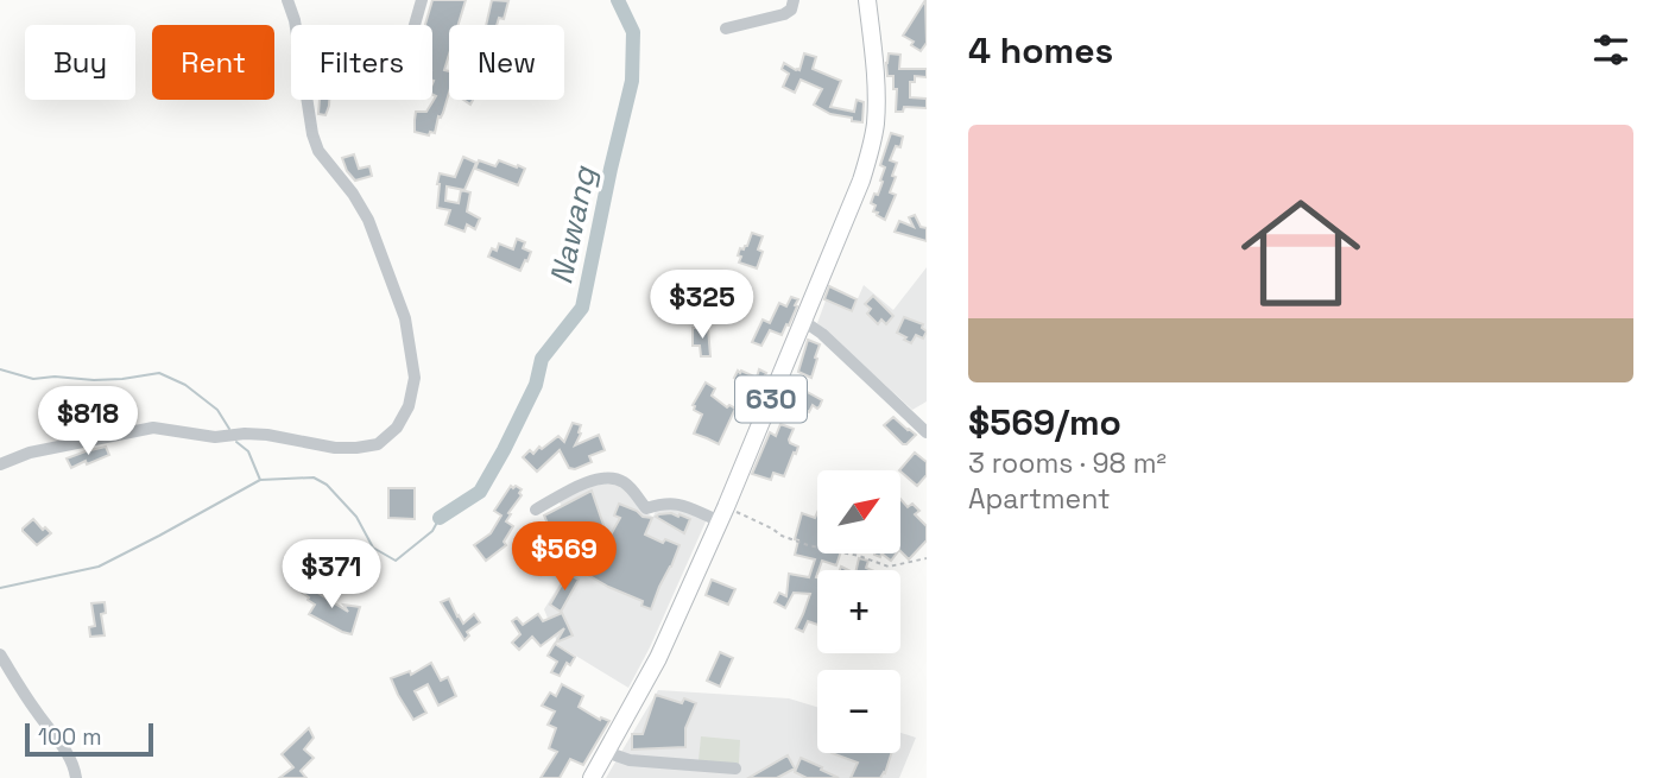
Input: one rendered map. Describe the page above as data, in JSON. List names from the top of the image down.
{
  "streets": {
    "main road": ["630"]
  },
  "water": ["Nawang"],
  "scale_bar": "100 m",
  "north": "top right",
  "page": {
    "heading": "4 homes",
    "chip": [
      "Buy",
      "Rent",
      "Filters",
      "New"
    ],
    "list": [
      {
        "name": "$569/mo",
        "note": "3 rooms · 98 m² · Apartment"
      }
    ],
    "price": [
      "$325",
      "$818",
      "$569",
      "$371"
    ],
    "map_buttons": ["+", "−"],
    "scale": "100 m"
  }
}
